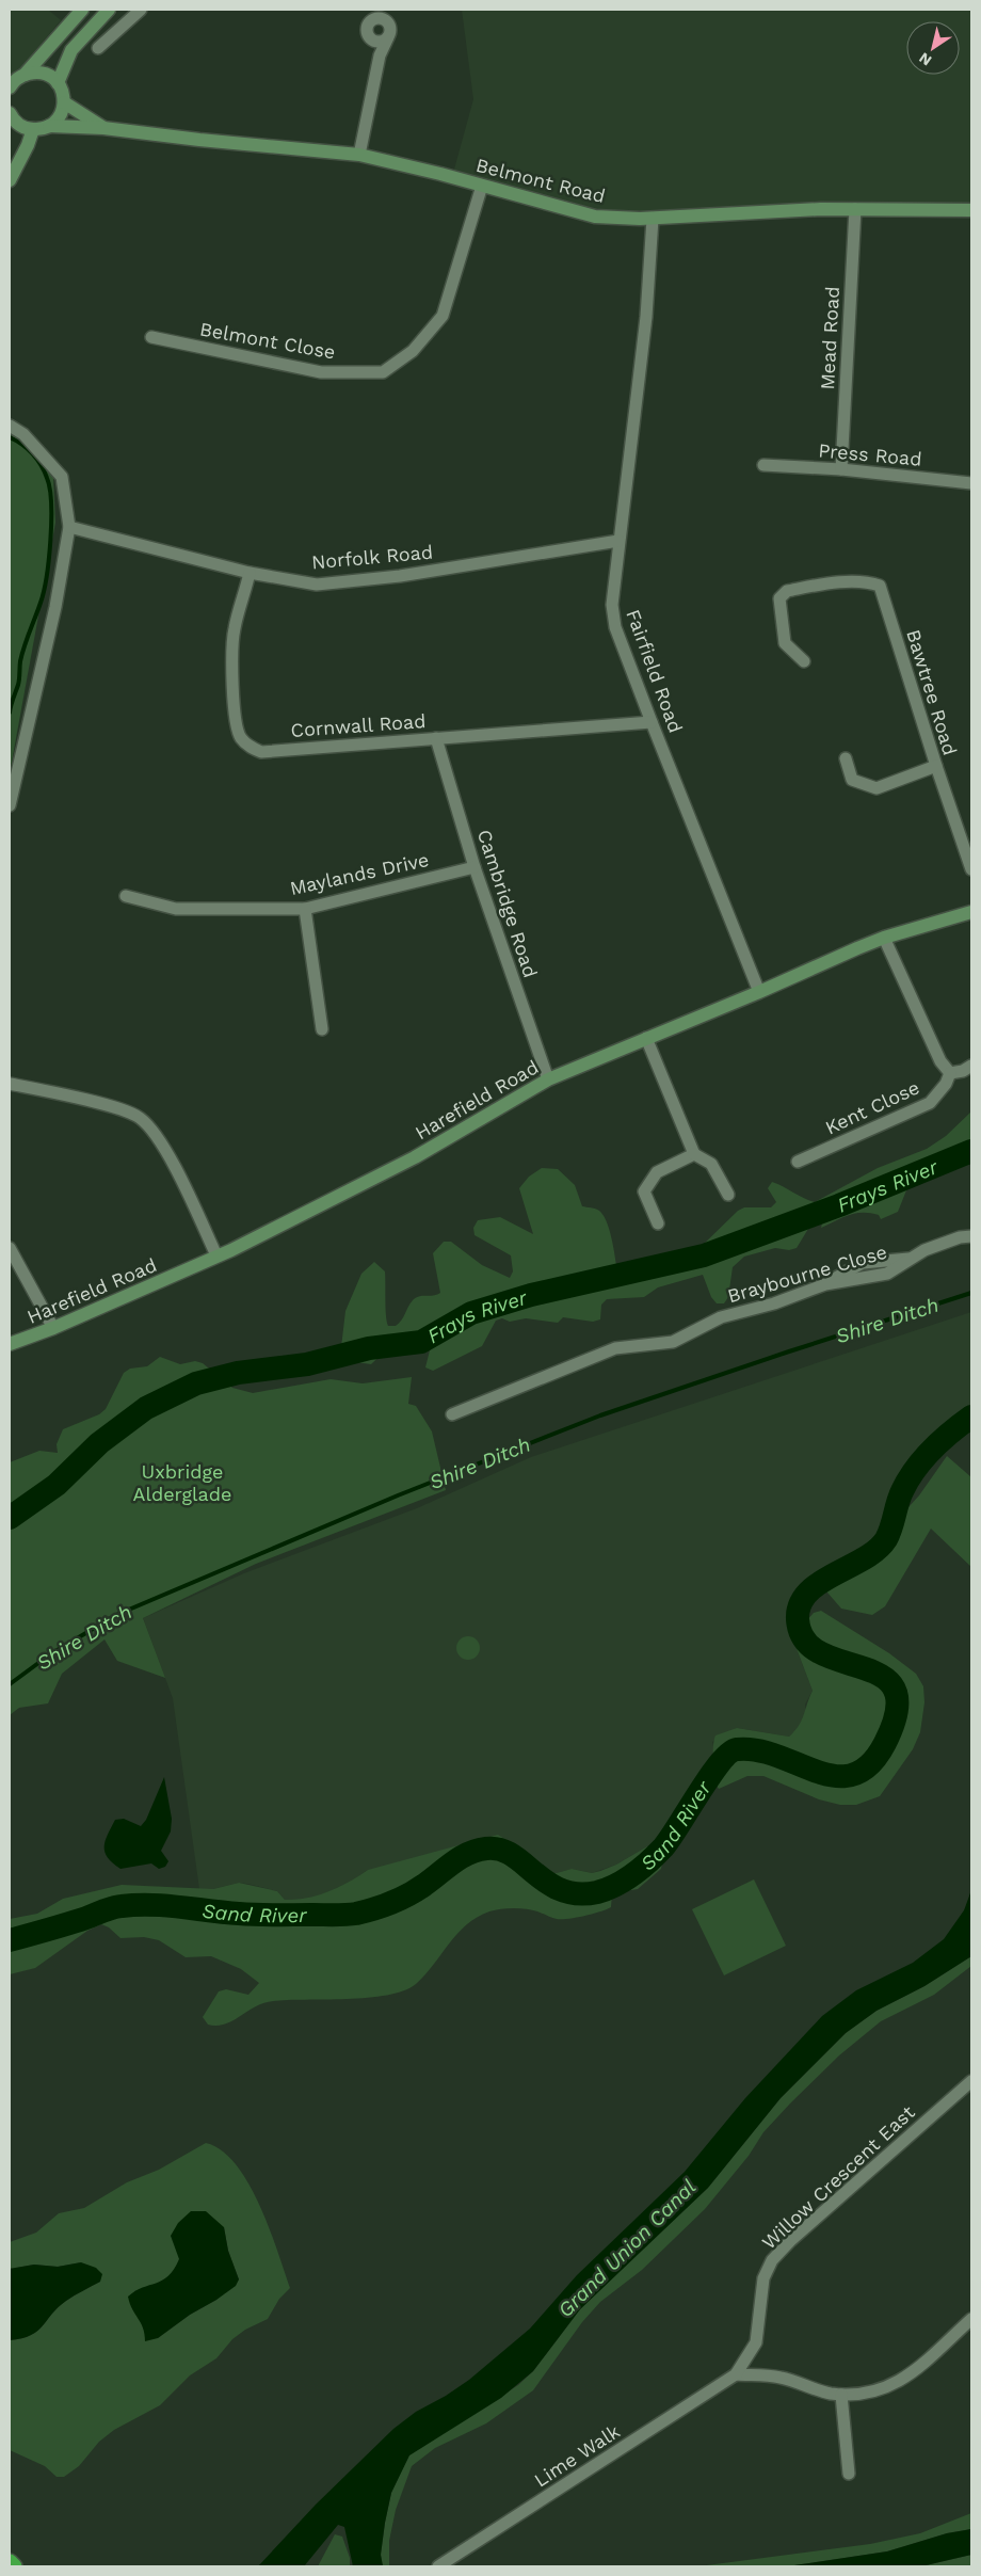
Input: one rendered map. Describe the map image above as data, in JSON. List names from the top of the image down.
{
  "streets": {
    "main road": ["Belmont Road", "Harefield Road"],
    "street": [
      "Mead Road",
      "Belmont Close",
      "Press Road",
      "Norfolk Road",
      "Fairfield Road",
      "Bawtree Road",
      "Cornwall Road",
      "Maylands Drive",
      "Cambridge Road",
      "Kent Close",
      "Braybourne Close",
      "Willow Crescent East",
      "Lime Walk"
    ]
  },
  "crossings": [
    ["Belmont Road", "Mead Road"],
    ["Belmont Road", "Belmont Close"],
    ["Belmont Road", "Fairfield Road"],
    ["Mead Road", "Press Road"],
    ["Norfolk Road", "Fairfield Road"],
    ["Norfolk Road", "Cornwall Road"],
    ["Fairfield Road", "Cornwall Road"],
    ["Fairfield Road", "Harefield Road"],
    ["Cornwall Road", "Cambridge Road"],
    ["Maylands Drive", "Cambridge Road"],
    ["Cambridge Road", "Harefield Road"],
    ["Willow Crescent East", "Lime Walk"]
  ],
  "water": [
    "Frays River",
    "Shire Ditch",
    "Sand River",
    "Grand Union Canal"
  ],
  "parks": ["Uxbridge Alderglade"],
  "north": "bottom left"
}
